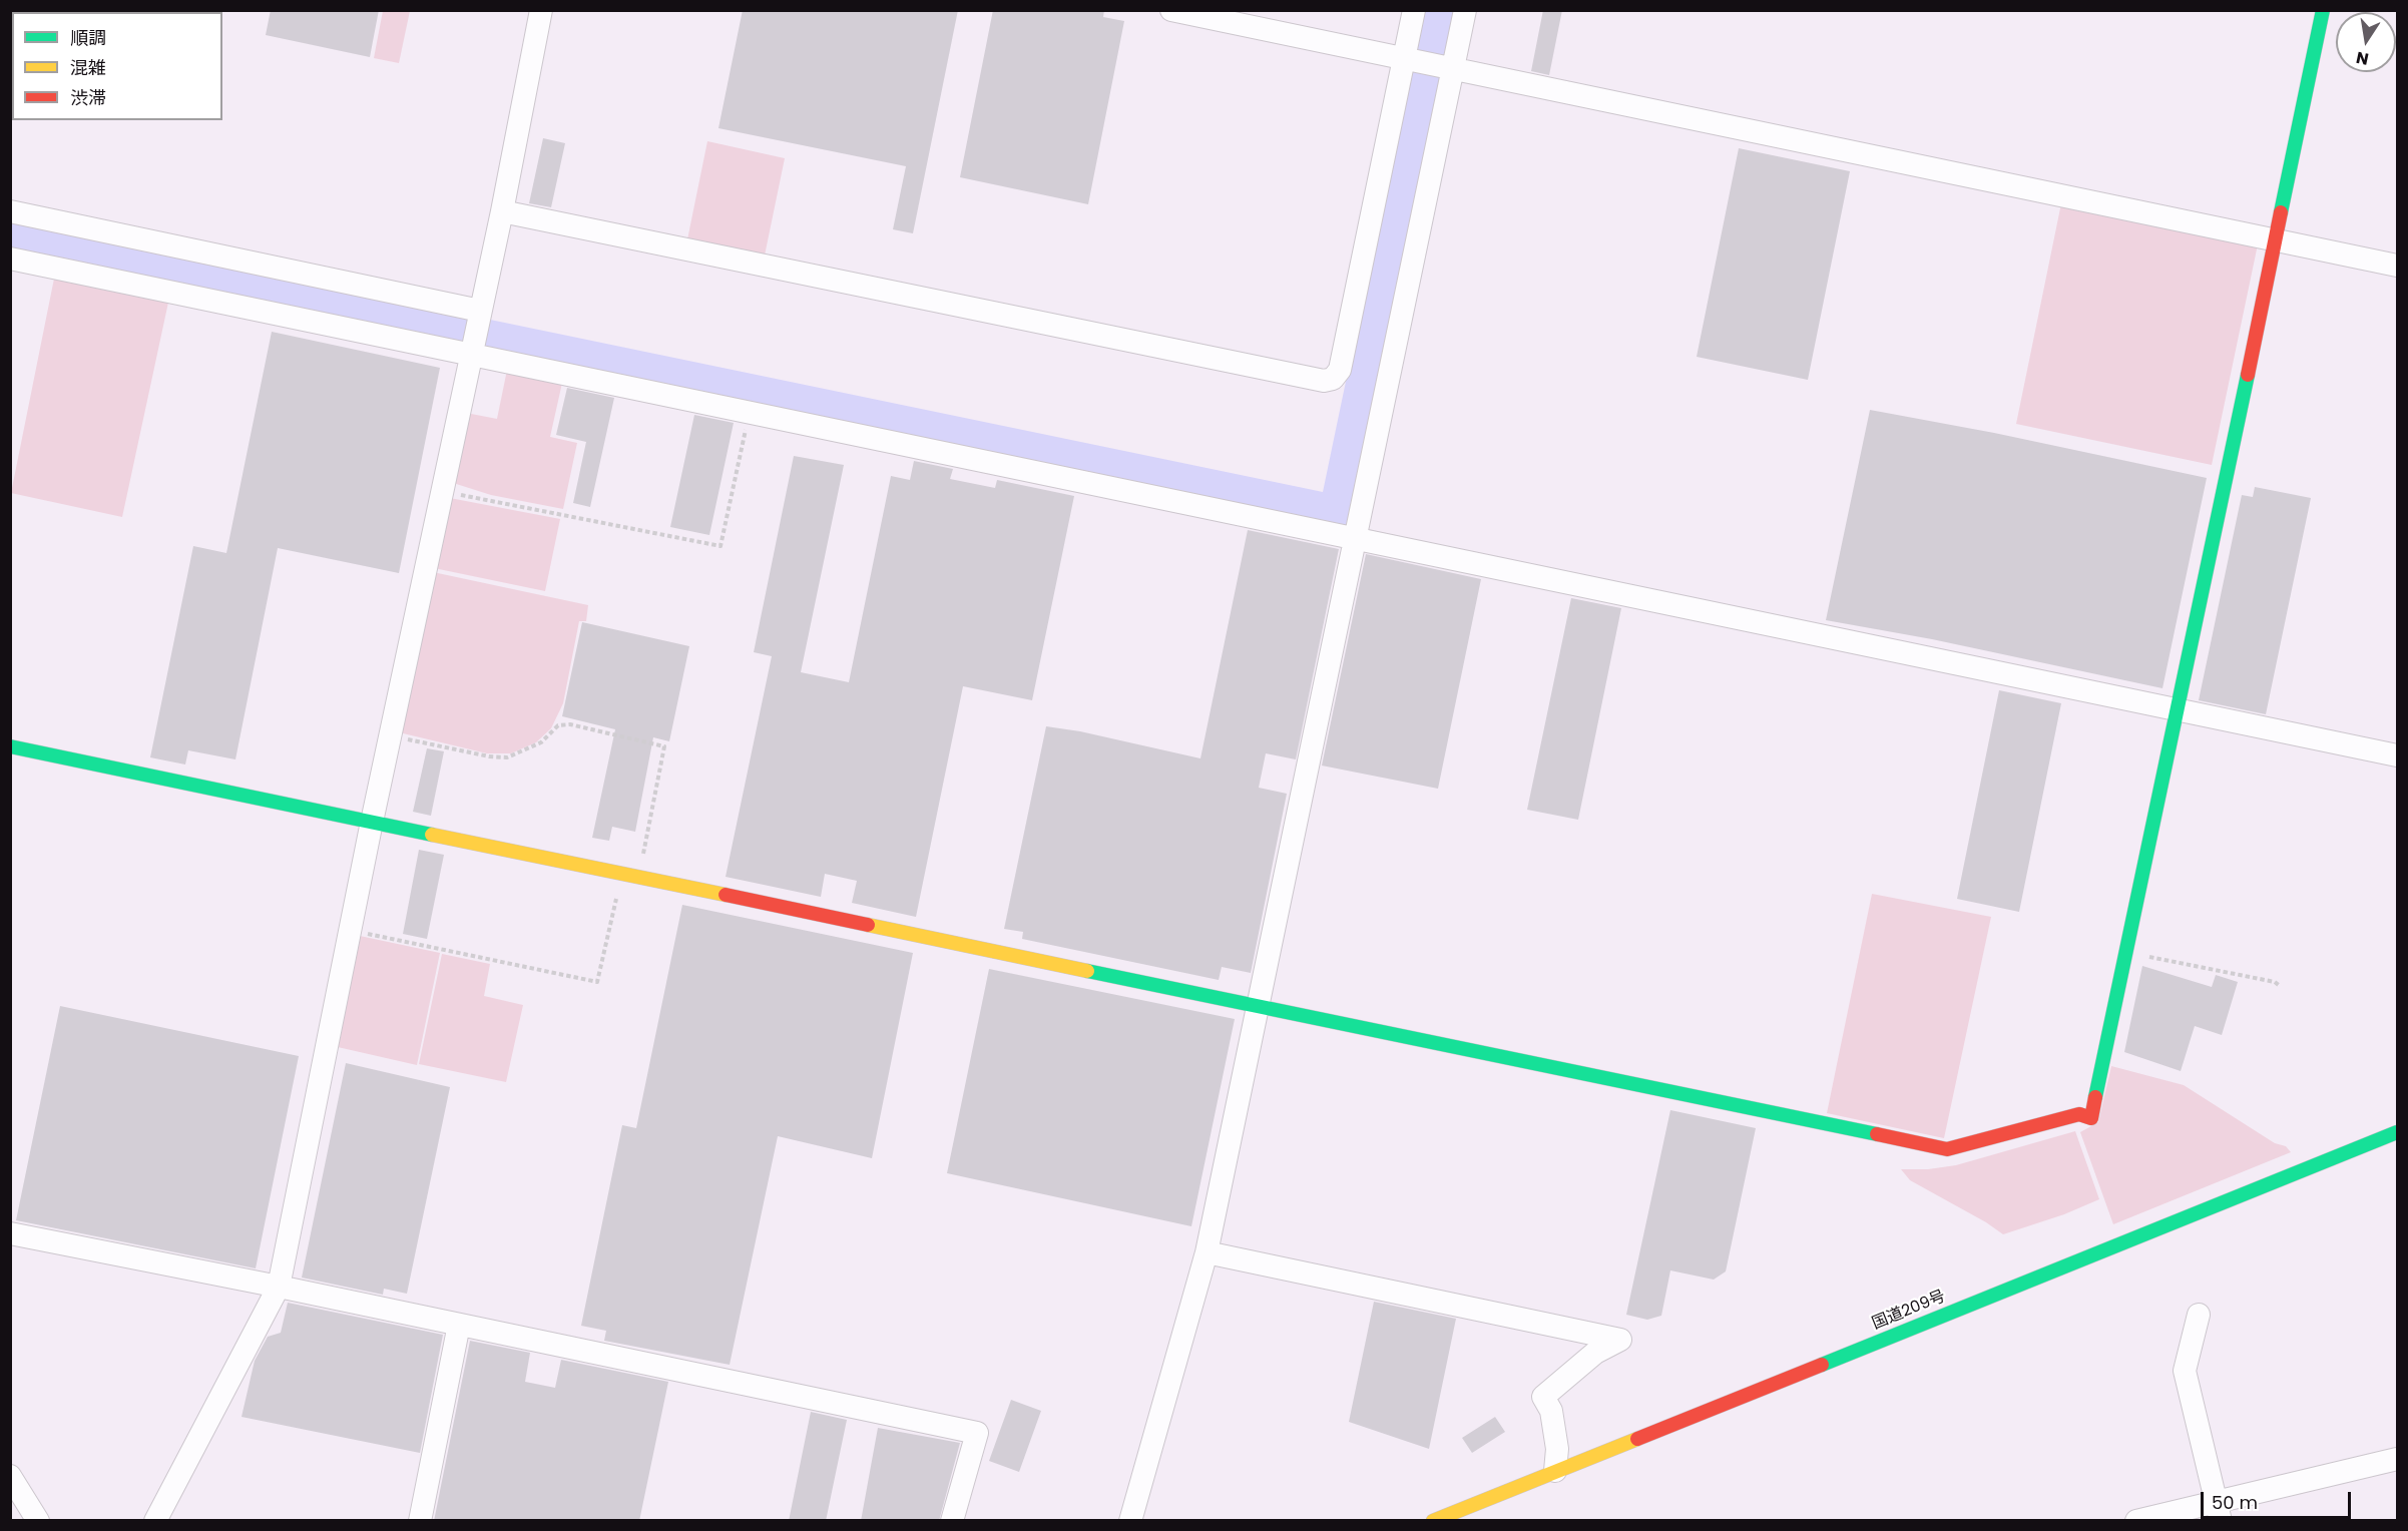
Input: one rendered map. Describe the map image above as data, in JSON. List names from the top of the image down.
{
  "streets": {
    "main road": ["国道209号"]
  },
  "legend": ["順調", "混雑", "渋滞"],
  "scale_bar": "50 m",
  "north": "bottom"
}
